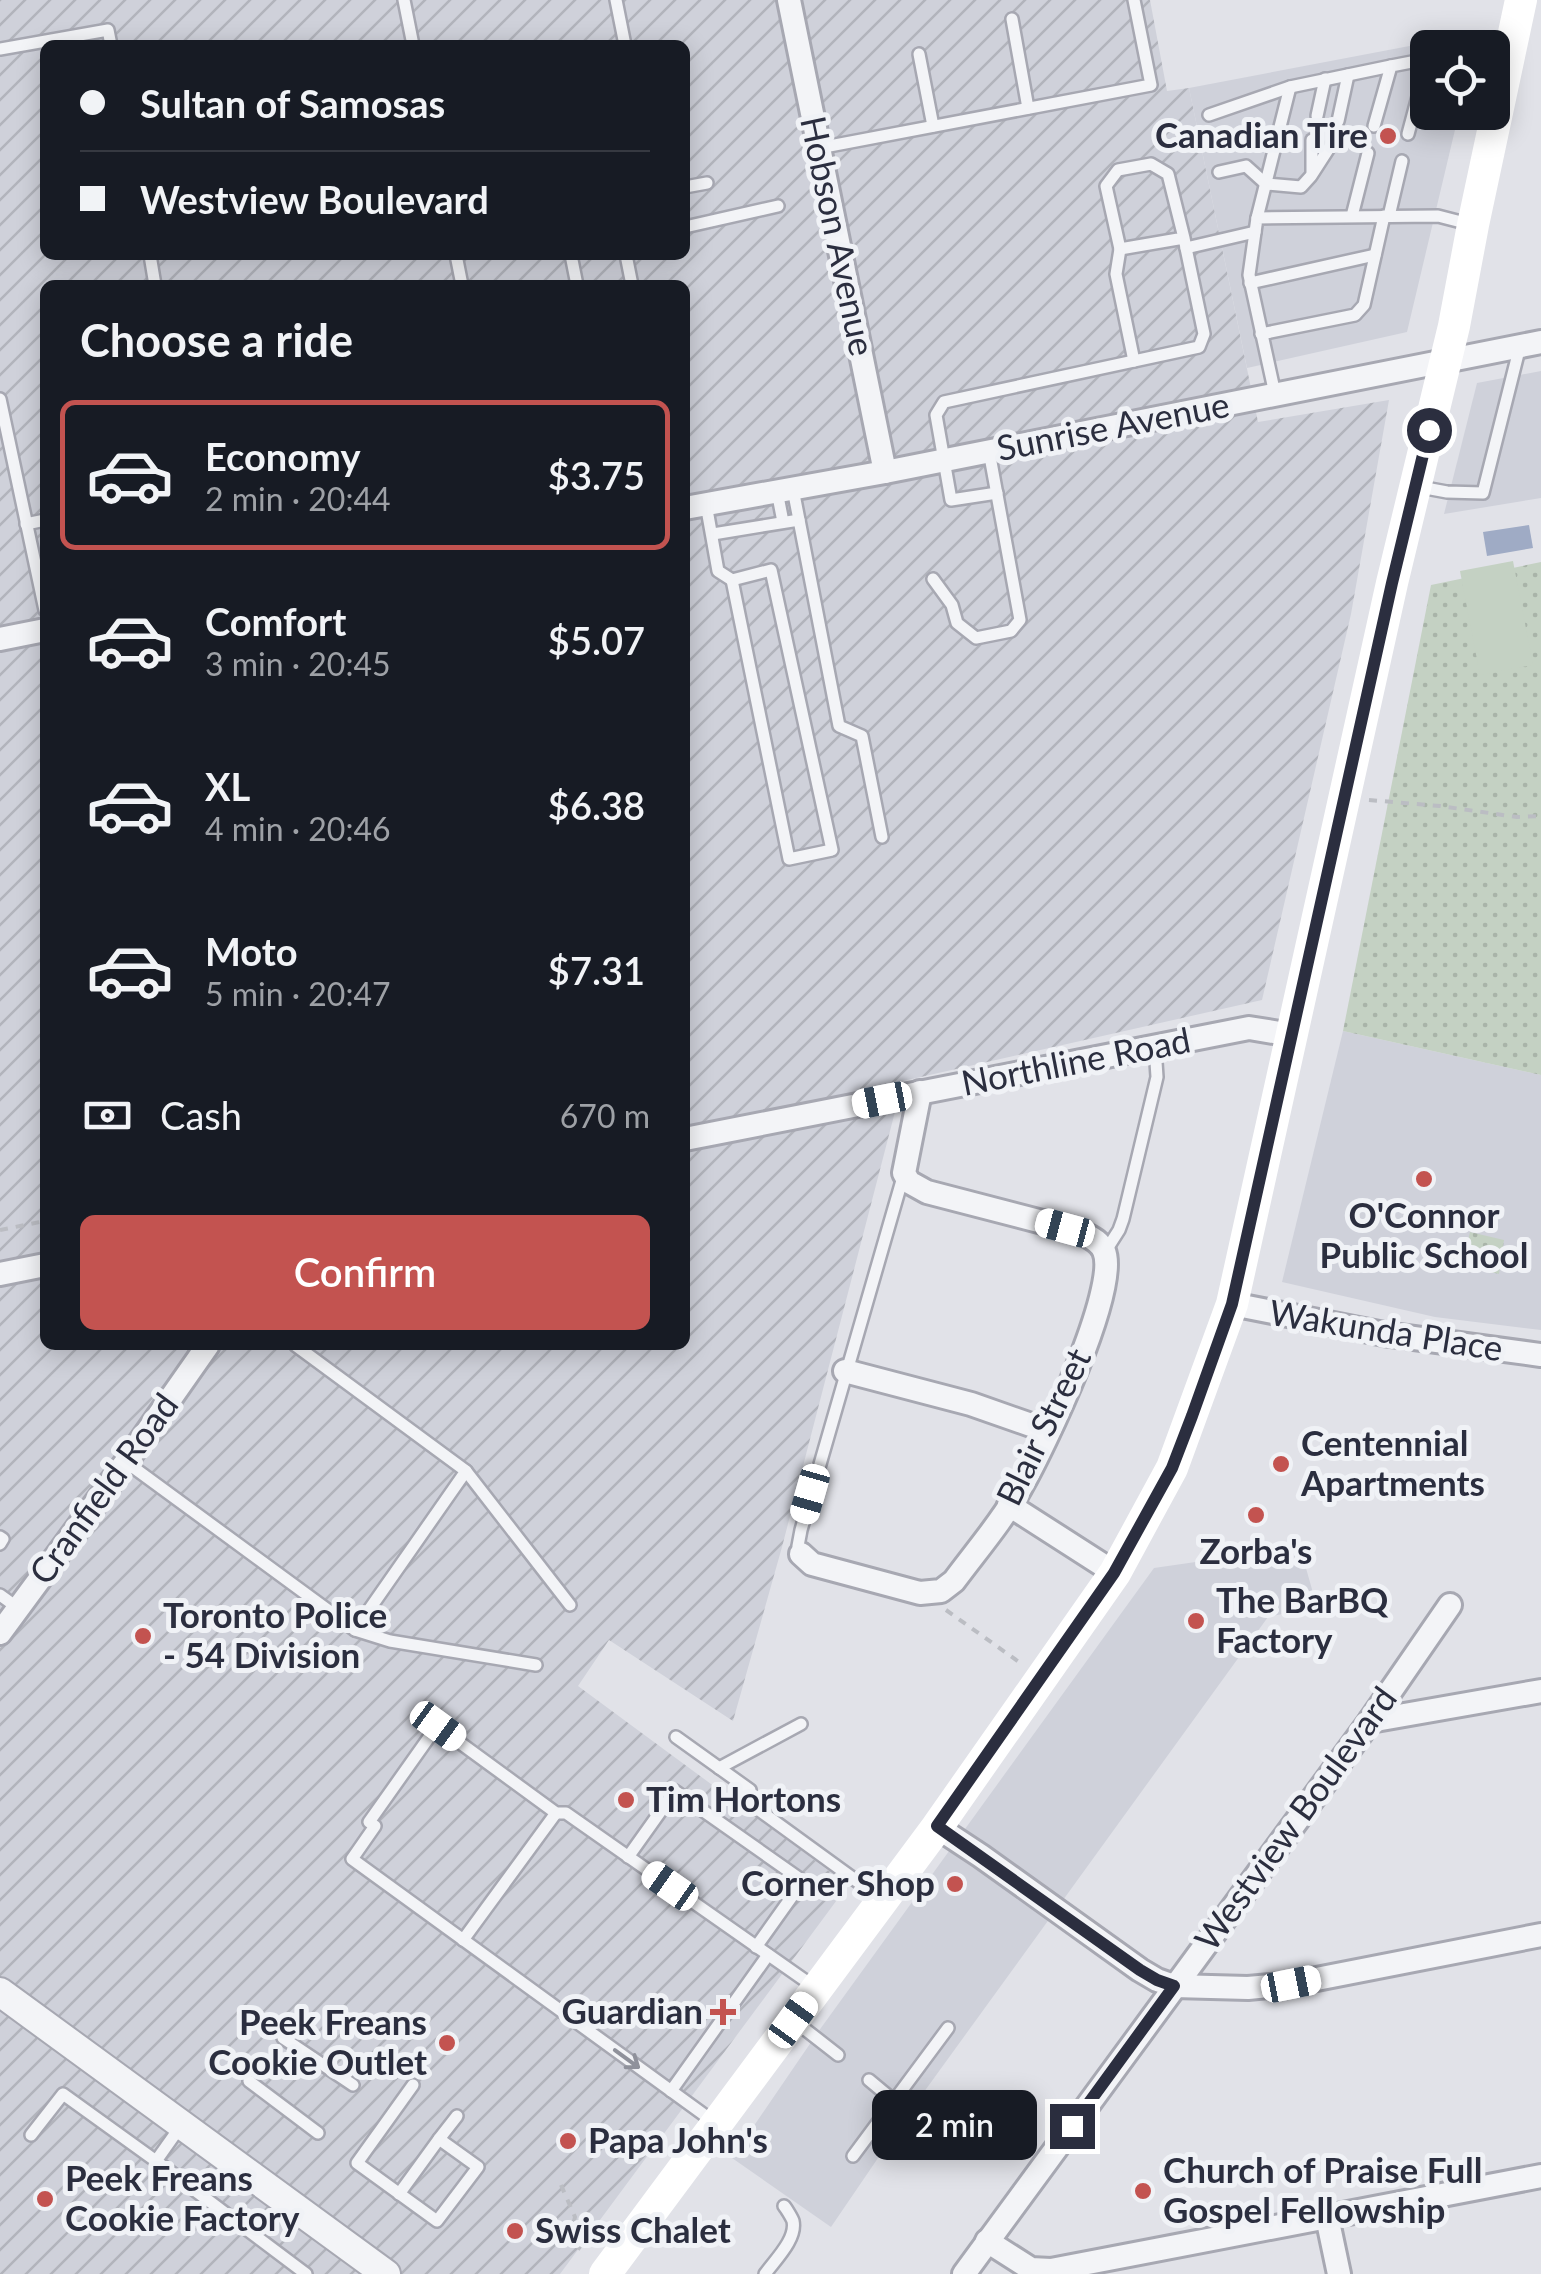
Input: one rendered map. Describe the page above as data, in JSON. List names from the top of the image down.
{
  "streets": {
    "street": [
      "Hobson Avenue",
      "Sunrise Avenue",
      "Northline Road",
      "Wakunda Place",
      "Blair Street",
      "Cranfield Road",
      "Westview Boulevard"
    ]
  },
  "crossings": [
    ["Hobson Avenue", "Sunrise Avenue"],
    ["Northline Road", "Blair Street"]
  ],
  "places": {
    "other": [
      "Canadian Tire",
      "O'Connor Public School",
      "Centennial Apartments",
      "Zorba's",
      "The BarBQ Factory",
      "Toronto Police - 54 Division",
      "Tim Hortons",
      "Corner Shop",
      "Peek Freans Cookie Outlet",
      "Papa John's",
      "Church of Praise Full Gospel Fellowship",
      "Peek Freans Cookie Factory",
      "Swiss Chalet"
    ],
    "health": ["Guardian"]
  },
  "page": {
    "banner": ["Sultan of Samosas", "Westview Boulevard"],
    "heading": "Choose a ride",
    "list": [
      {
        "name": "Economy",
        "note": "2 min · 20:44",
        "value": "$3.75"
      },
      {
        "name": "Comfort",
        "note": "3 min · 20:45",
        "value": "$5.07"
      },
      {
        "name": "XL",
        "note": "4 min · 20:46",
        "value": "$6.38"
      },
      {
        "name": "Moto",
        "note": "5 min · 20:47",
        "value": "$7.31"
      }
    ],
    "pay": ["Cash", "670 m"],
    "buttons": "Confirm",
    "bubble": "2 min"
  }
}
